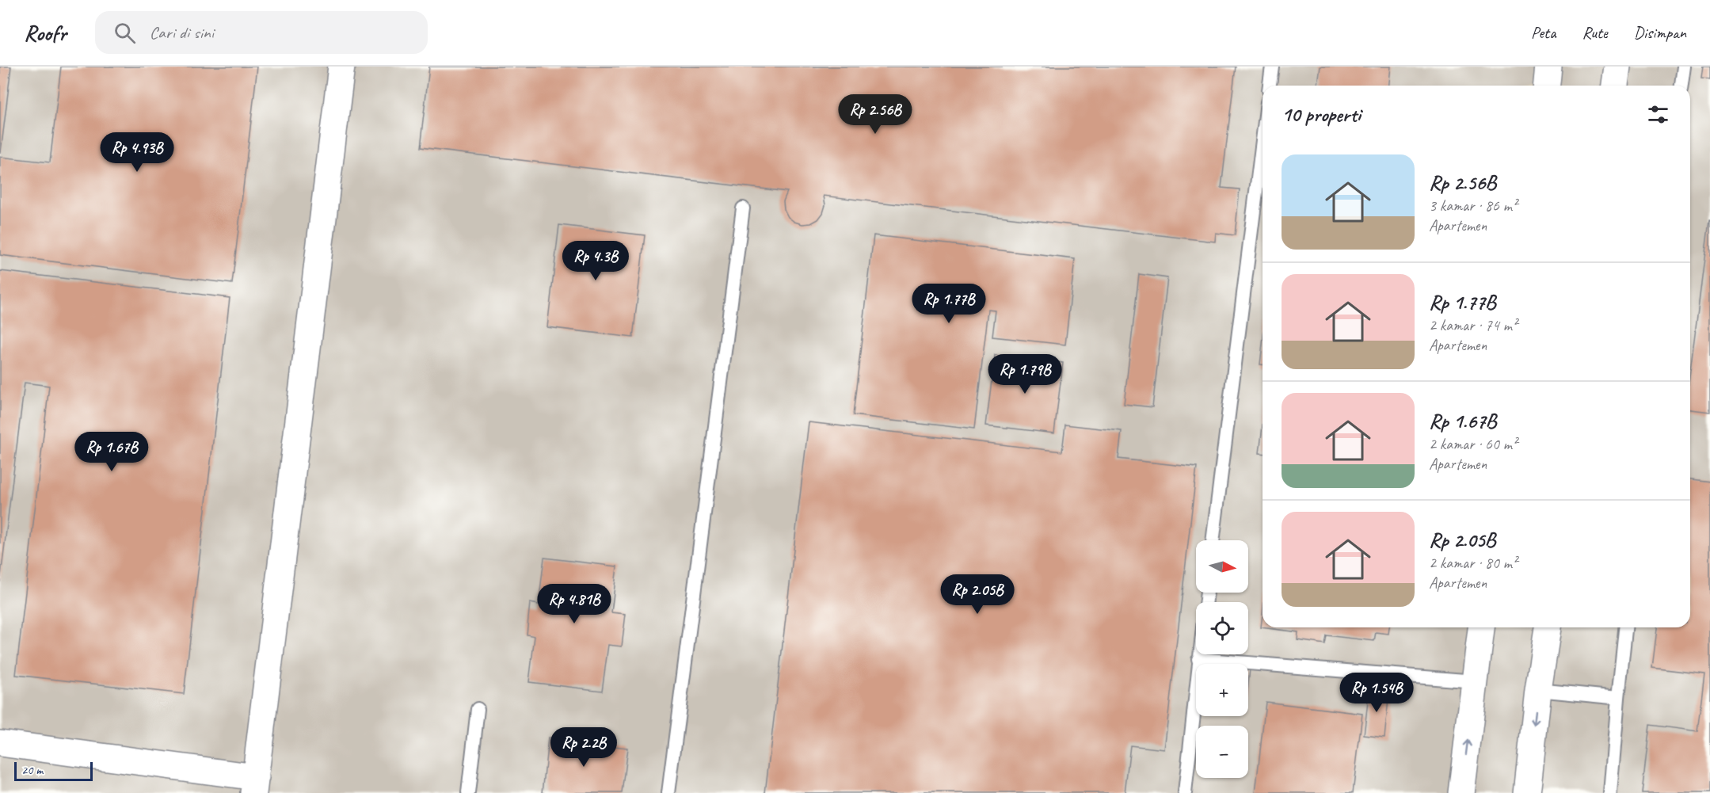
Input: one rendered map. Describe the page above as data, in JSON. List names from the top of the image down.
{
  "scale_bar": "20 m",
  "north": "right",
  "page": {
    "header": "Roofr",
    "search": "Cari di sini",
    "nav": ["Peta", "Rute", "Disimpan"],
    "heading": "10 properti",
    "price": [
      "Rp 2.56B",
      "Rp 4.93B",
      "Rp 4.3B",
      "Rp 1.77B",
      "Rp 1.79B",
      "Rp 1.67B",
      "Rp 2.05B",
      "Rp 4.81B",
      "Rp 1.54B",
      "Rp 2.2B"
    ],
    "list": [
      {
        "name": "Rp 2.56B",
        "note": "3 kamar · 86 m² · Apartemen"
      },
      {
        "name": "Rp 1.77B",
        "note": "2 kamar · 74 m² · Apartemen"
      },
      {
        "name": "Rp 1.67B",
        "note": "2 kamar · 60 m² · Apartemen"
      },
      {
        "name": "Rp 2.05B",
        "note": "2 kamar · 80 m² · Apartemen"
      }
    ],
    "map_buttons": ["+", "−"],
    "scale": "20 m"
  }
}
